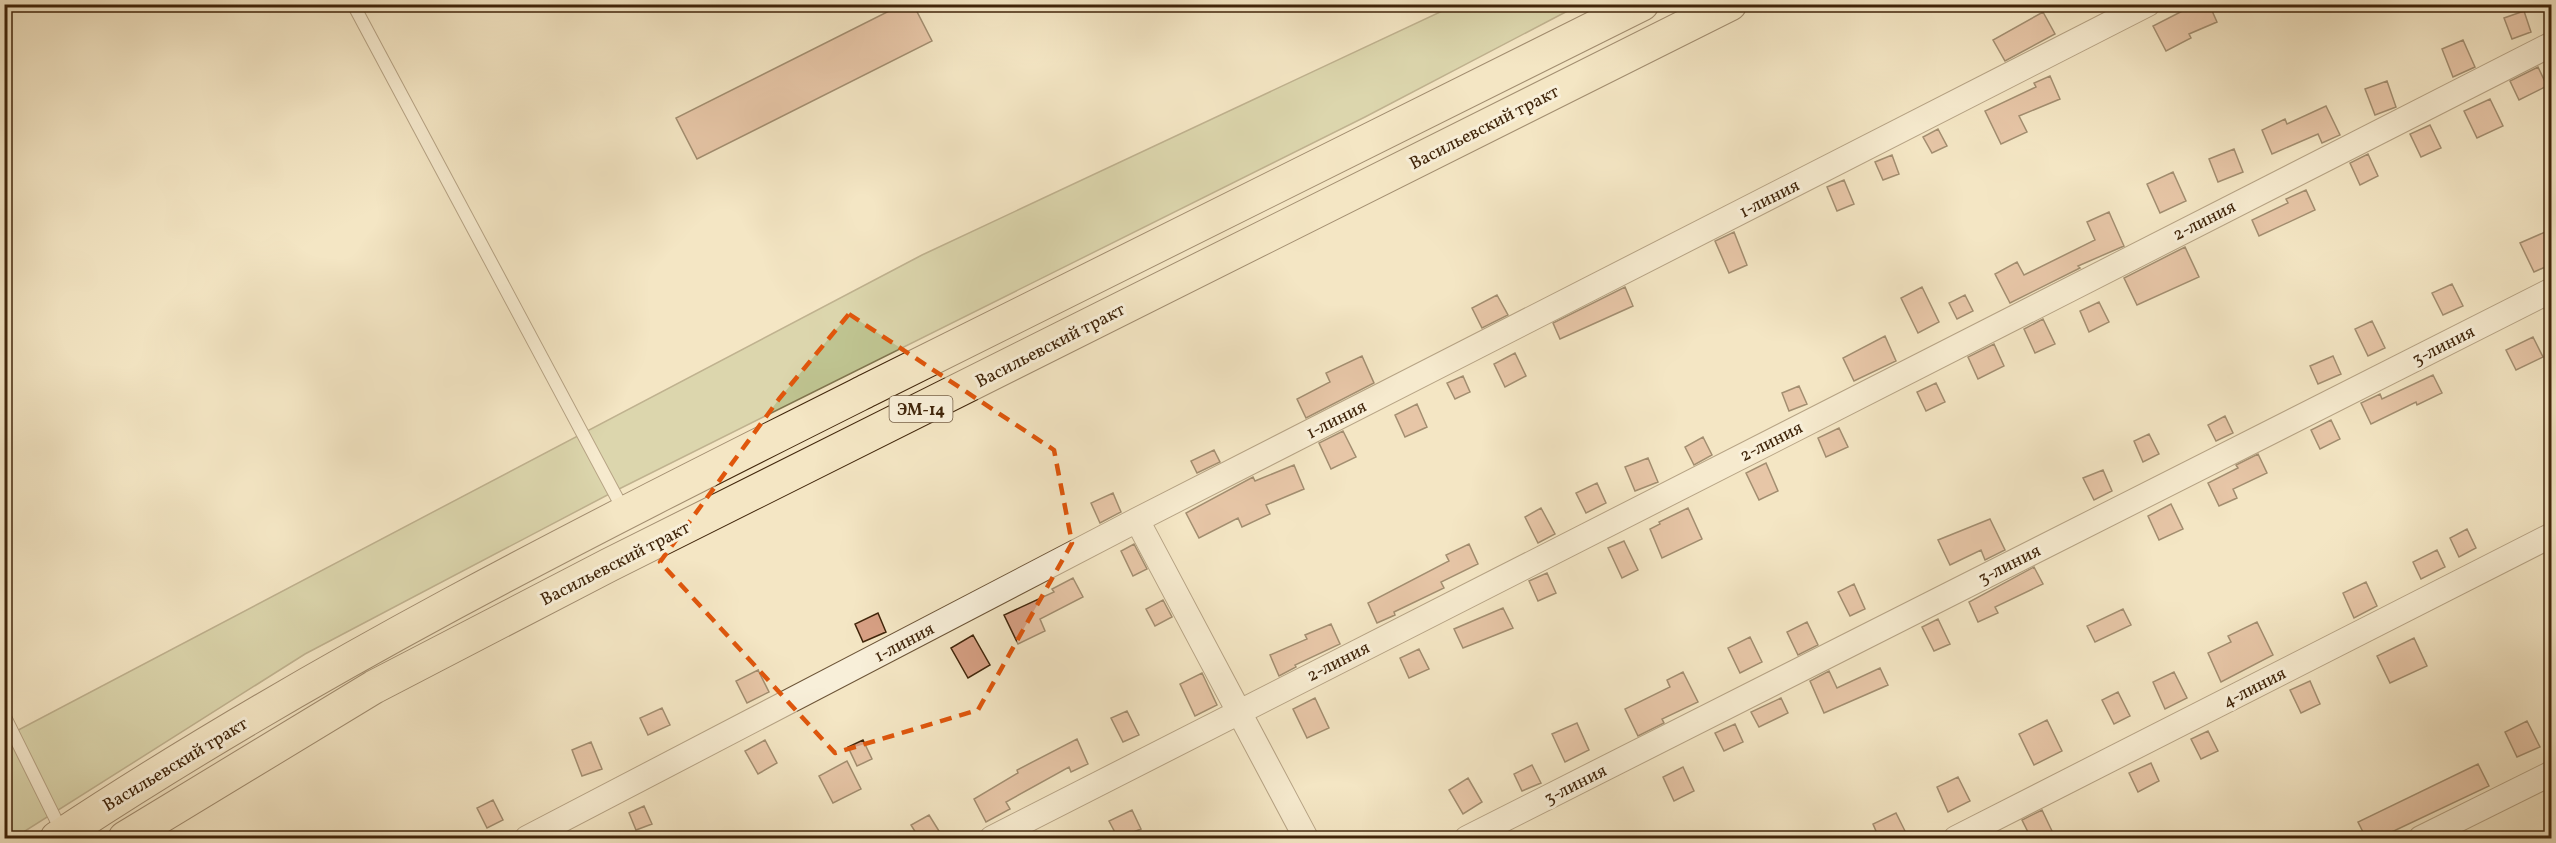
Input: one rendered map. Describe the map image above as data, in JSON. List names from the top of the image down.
{
  "streets": {
    "main road": ["Васильевский тракт", "ЭМ-14"],
    "street": [
      "1-линия",
      "2-линия",
      "3-линия",
      "4-линия"
    ]
  }
}
